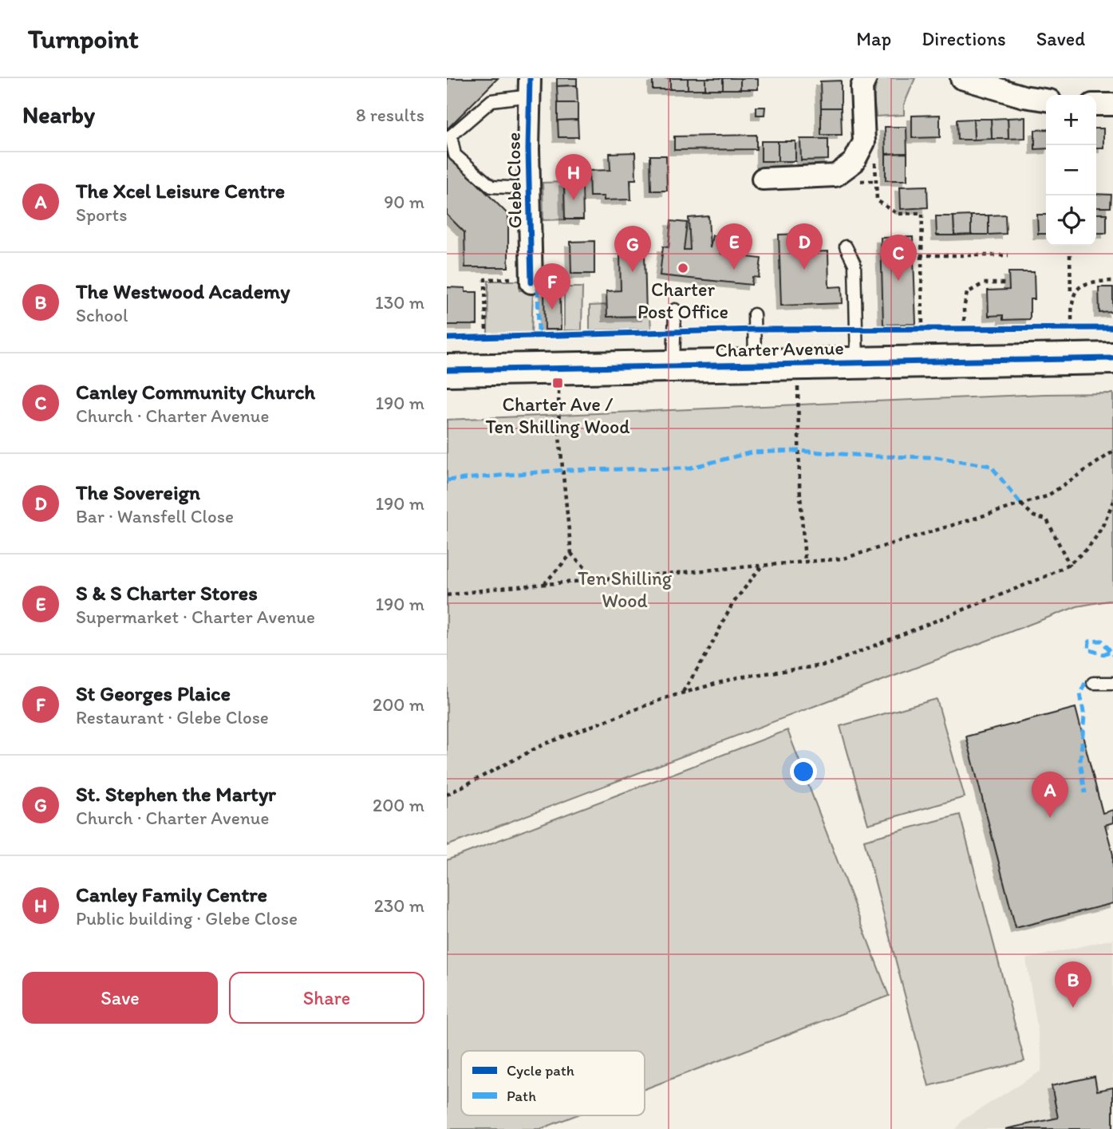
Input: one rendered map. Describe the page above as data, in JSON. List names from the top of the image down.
{
  "streets": {
    "street": ["Glebe Close", "Charter Avenue"]
  },
  "parks": ["Ten Shilling Wood"],
  "places": {
    "other": ["Charter Post Office"],
    "transit": ["Charter Ave / Ten Shilling Wood"]
  },
  "legend": ["Cycle path", "Path"],
  "page": {
    "header": "Turnpoint",
    "nav": ["Map", "Directions", "Saved"],
    "heading": ["Nearby", "8 results"],
    "map_buttons": ["+", "−"],
    "list": [
      {
        "mark": "A",
        "name": "The Xcel Leisure Centre",
        "note": "Sports",
        "value": "90 m"
      },
      {
        "mark": "B",
        "name": "The Westwood Academy",
        "note": "School",
        "value": "130 m"
      },
      {
        "mark": "C",
        "name": "Canley Community Church",
        "note": "Church · Charter Avenue",
        "value": "190 m"
      },
      {
        "mark": "D",
        "name": "The Sovereign",
        "note": "Bar · Wansfell Close",
        "value": "190 m"
      },
      {
        "mark": "E",
        "name": "S & S Charter Stores",
        "note": "Supermarket · Charter Avenue",
        "value": "190 m"
      },
      {
        "mark": "F",
        "name": "St Georges Plaice",
        "note": "Restaurant · Glebe Close",
        "value": "200 m"
      },
      {
        "mark": "G",
        "name": "St. Stephen the Martyr",
        "note": "Church · Charter Avenue",
        "value": "200 m"
      },
      {
        "mark": "H",
        "name": "Canley Family Centre",
        "note": "Public building · Glebe Close",
        "value": "230 m"
      }
    ],
    "pins": [
      "H",
      "D",
      "E",
      "G",
      "C",
      "F",
      "A",
      "B"
    ],
    "buttons": ["Save", "Share"]
  }
}
